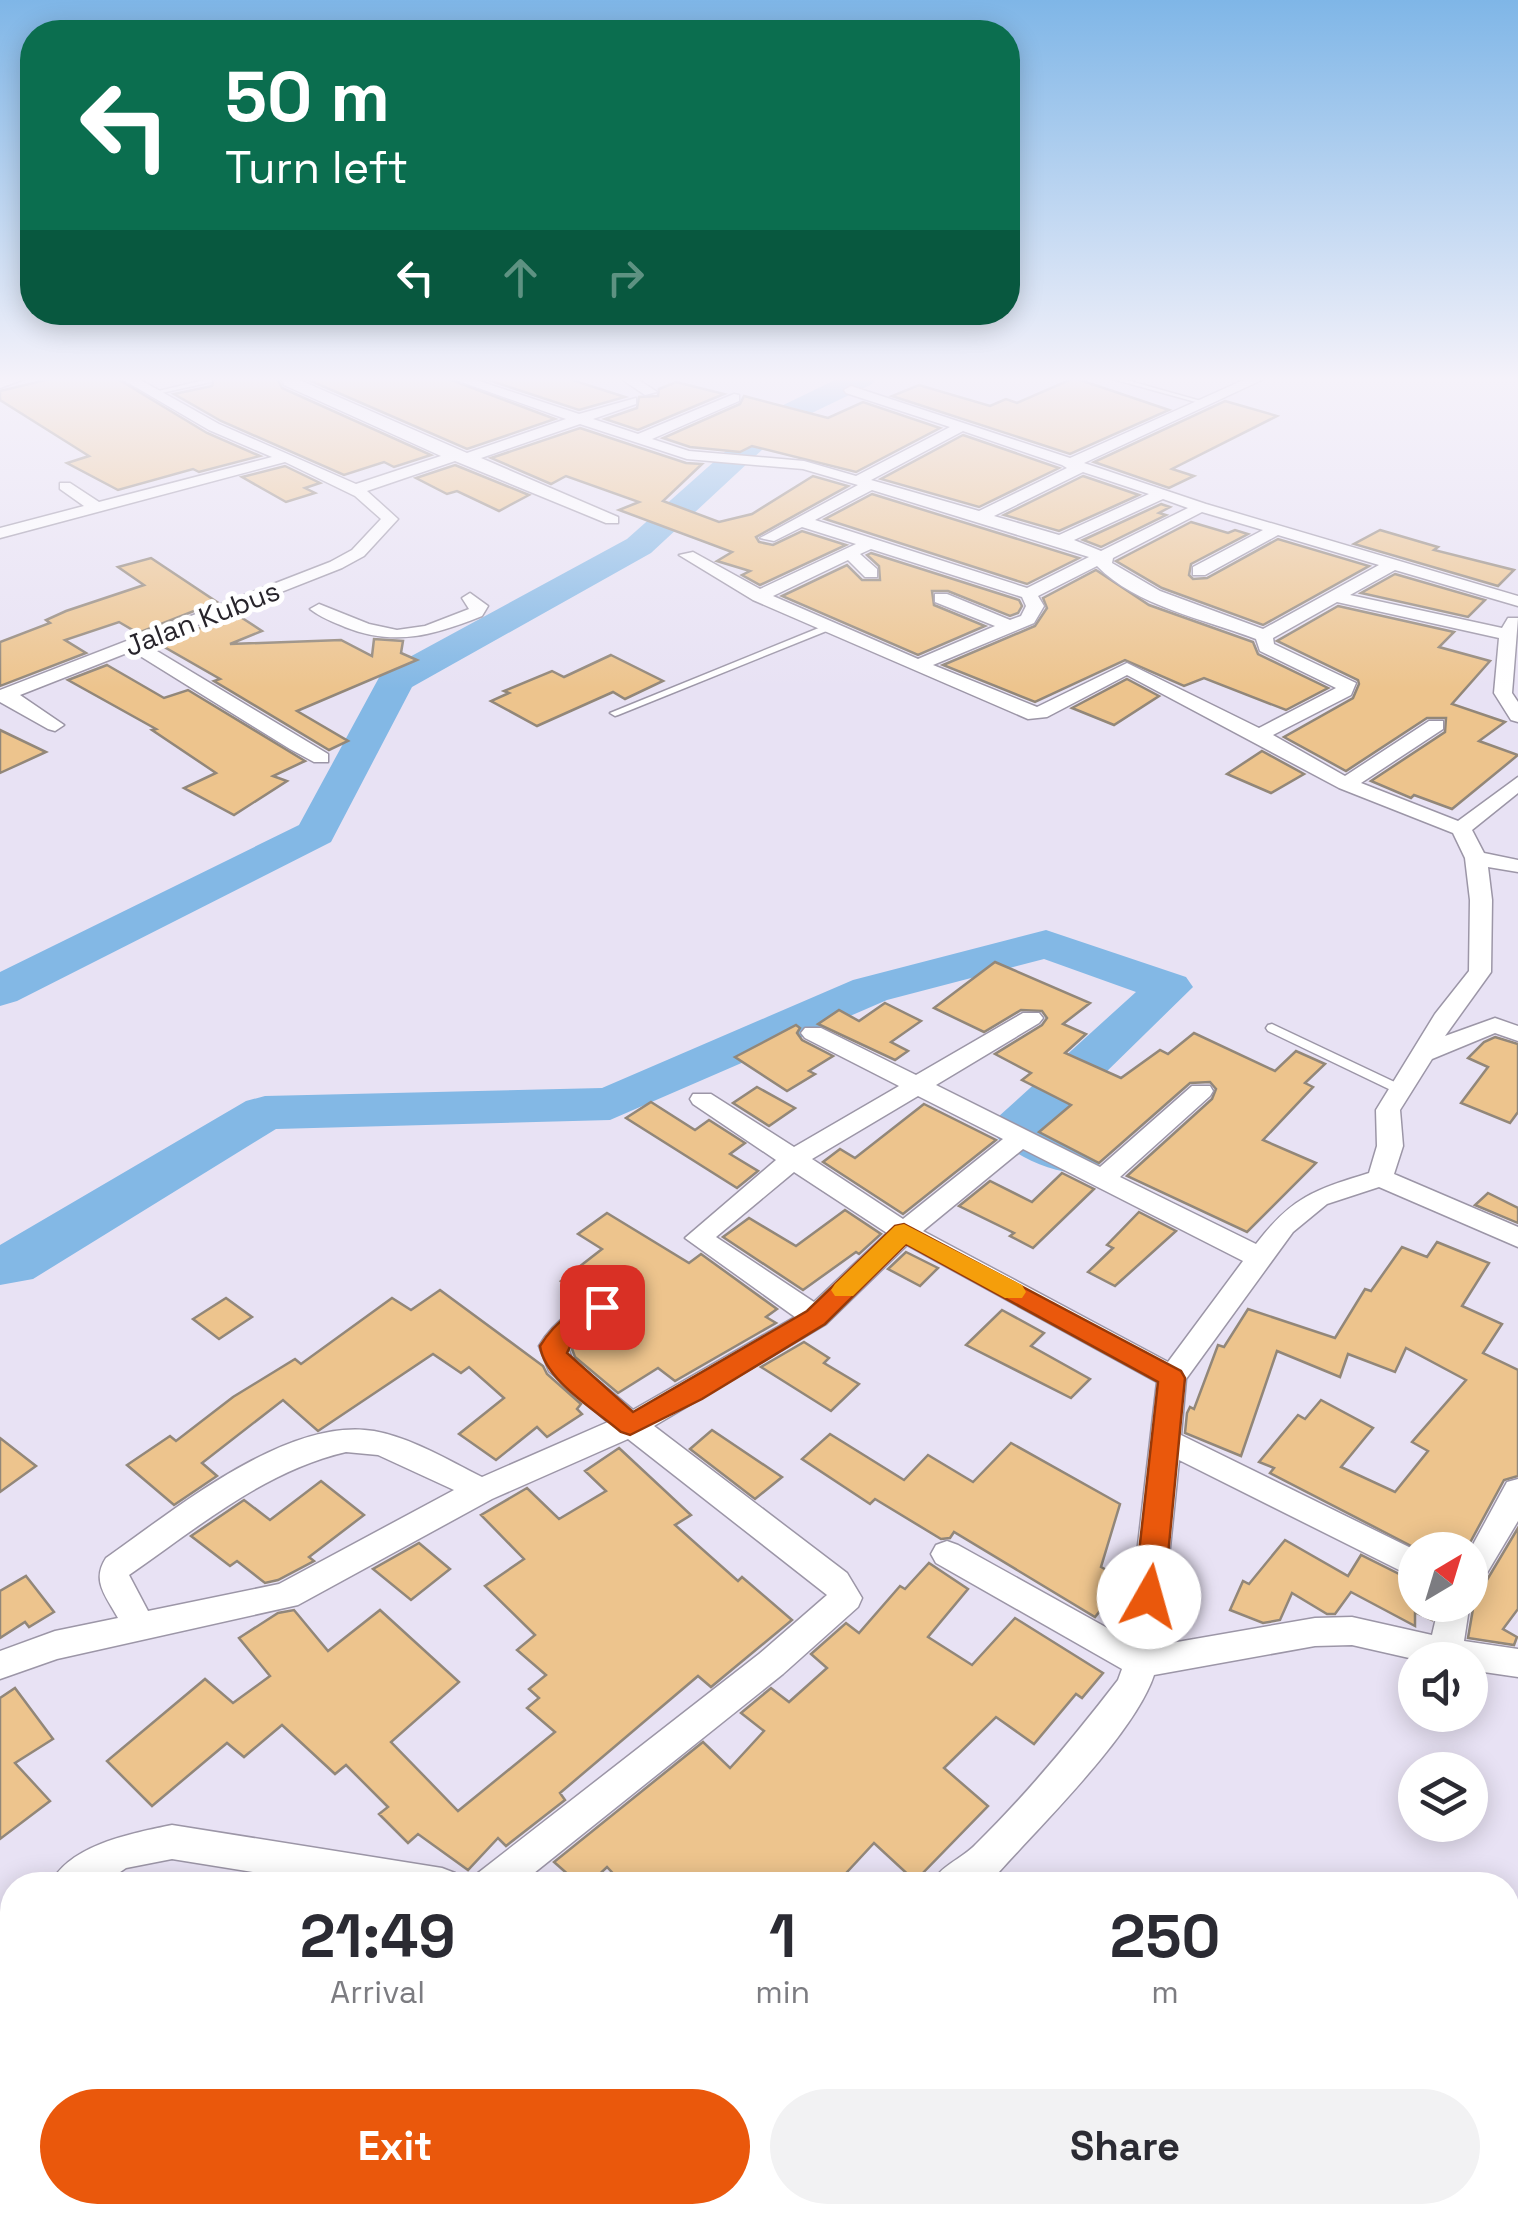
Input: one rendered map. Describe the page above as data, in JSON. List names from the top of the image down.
{
  "streets": {
    "street": ["Jalan Kubus"]
  },
  "north": "top right",
  "page": {
    "turn": ["50 m", "Turn left"],
    "eta": [
      "21:49",
      "Arrival",
      "1",
      "min",
      "250",
      "m"
    ],
    "buttons": ["Exit", "Share"]
  }
}
